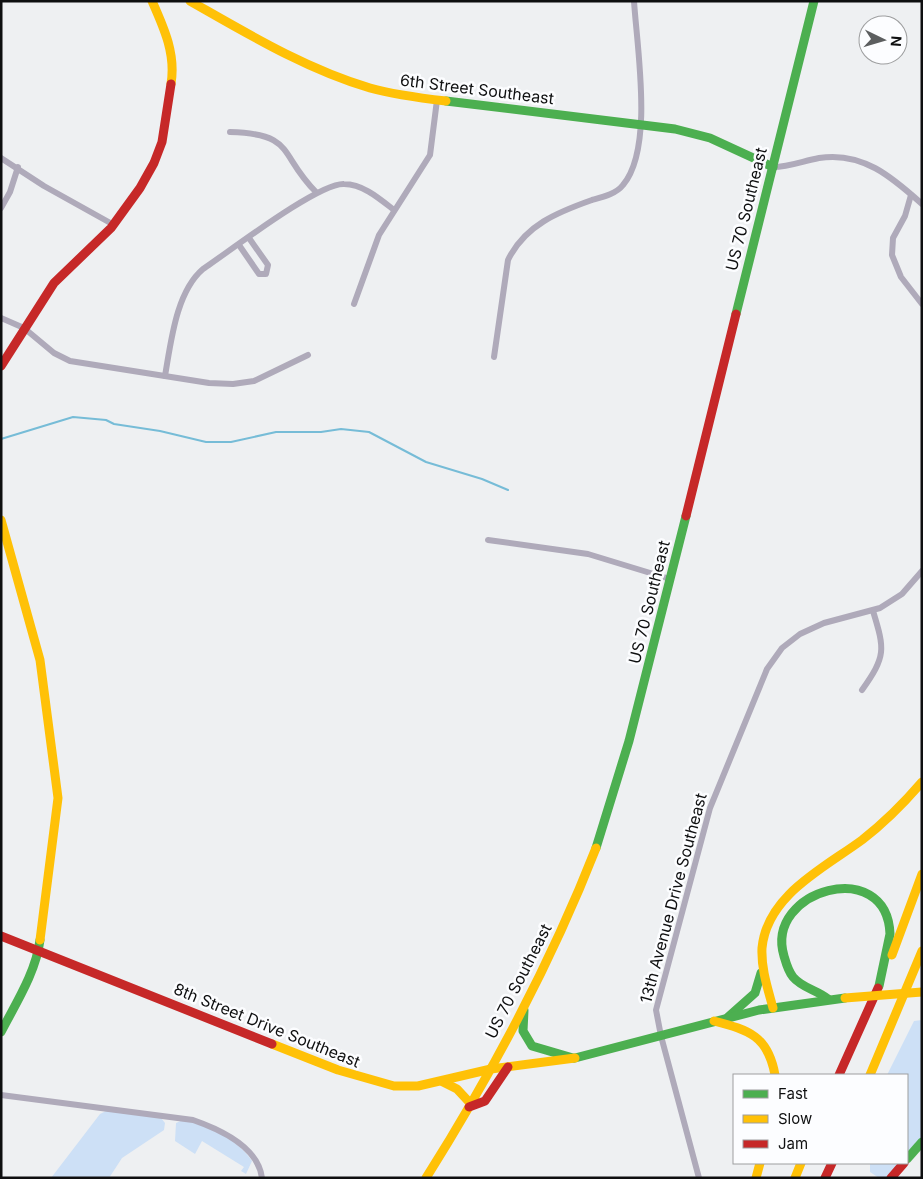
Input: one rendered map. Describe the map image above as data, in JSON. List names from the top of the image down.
{
  "streets": {
    "main road": ["6th Street Southeast", "US 70 Southeast", "8th Street Drive Southeast"],
    "street": ["13th Avenue Drive Southeast"]
  },
  "crossings": [
    ["6th Street Southeast", "US 70 Southeast"],
    ["US 70 Southeast", "8th Street Drive Southeast"],
    ["13th Avenue Drive Southeast", "8th Street Drive Southeast"]
  ],
  "legend": ["Fast", "Slow", "Jam"],
  "north": "right"
}
